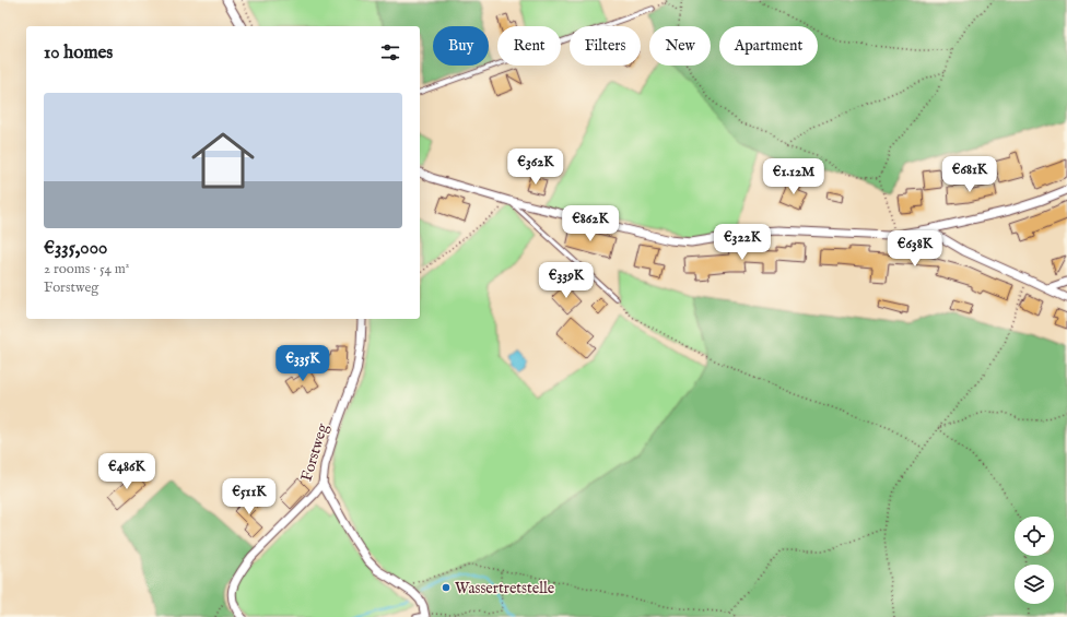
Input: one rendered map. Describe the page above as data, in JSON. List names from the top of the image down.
{
  "streets": {
    "street": ["Forstweg"]
  },
  "places": ["Wassertretstelle"],
  "page": {
    "chip": [
      "Buy",
      "Rent",
      "Filters",
      "New",
      "Apartment"
    ],
    "heading": "10 homes",
    "list": [
      {
        "name": "€335,000",
        "note": "2 rooms · 54 m² · Forstweg"
      }
    ],
    "price": [
      "€362K",
      "€681K",
      "€1.12M",
      "€862K",
      "€322K",
      "€638K",
      "€339K",
      "€335K",
      "€486K",
      "€511K"
    ]
  }
}
